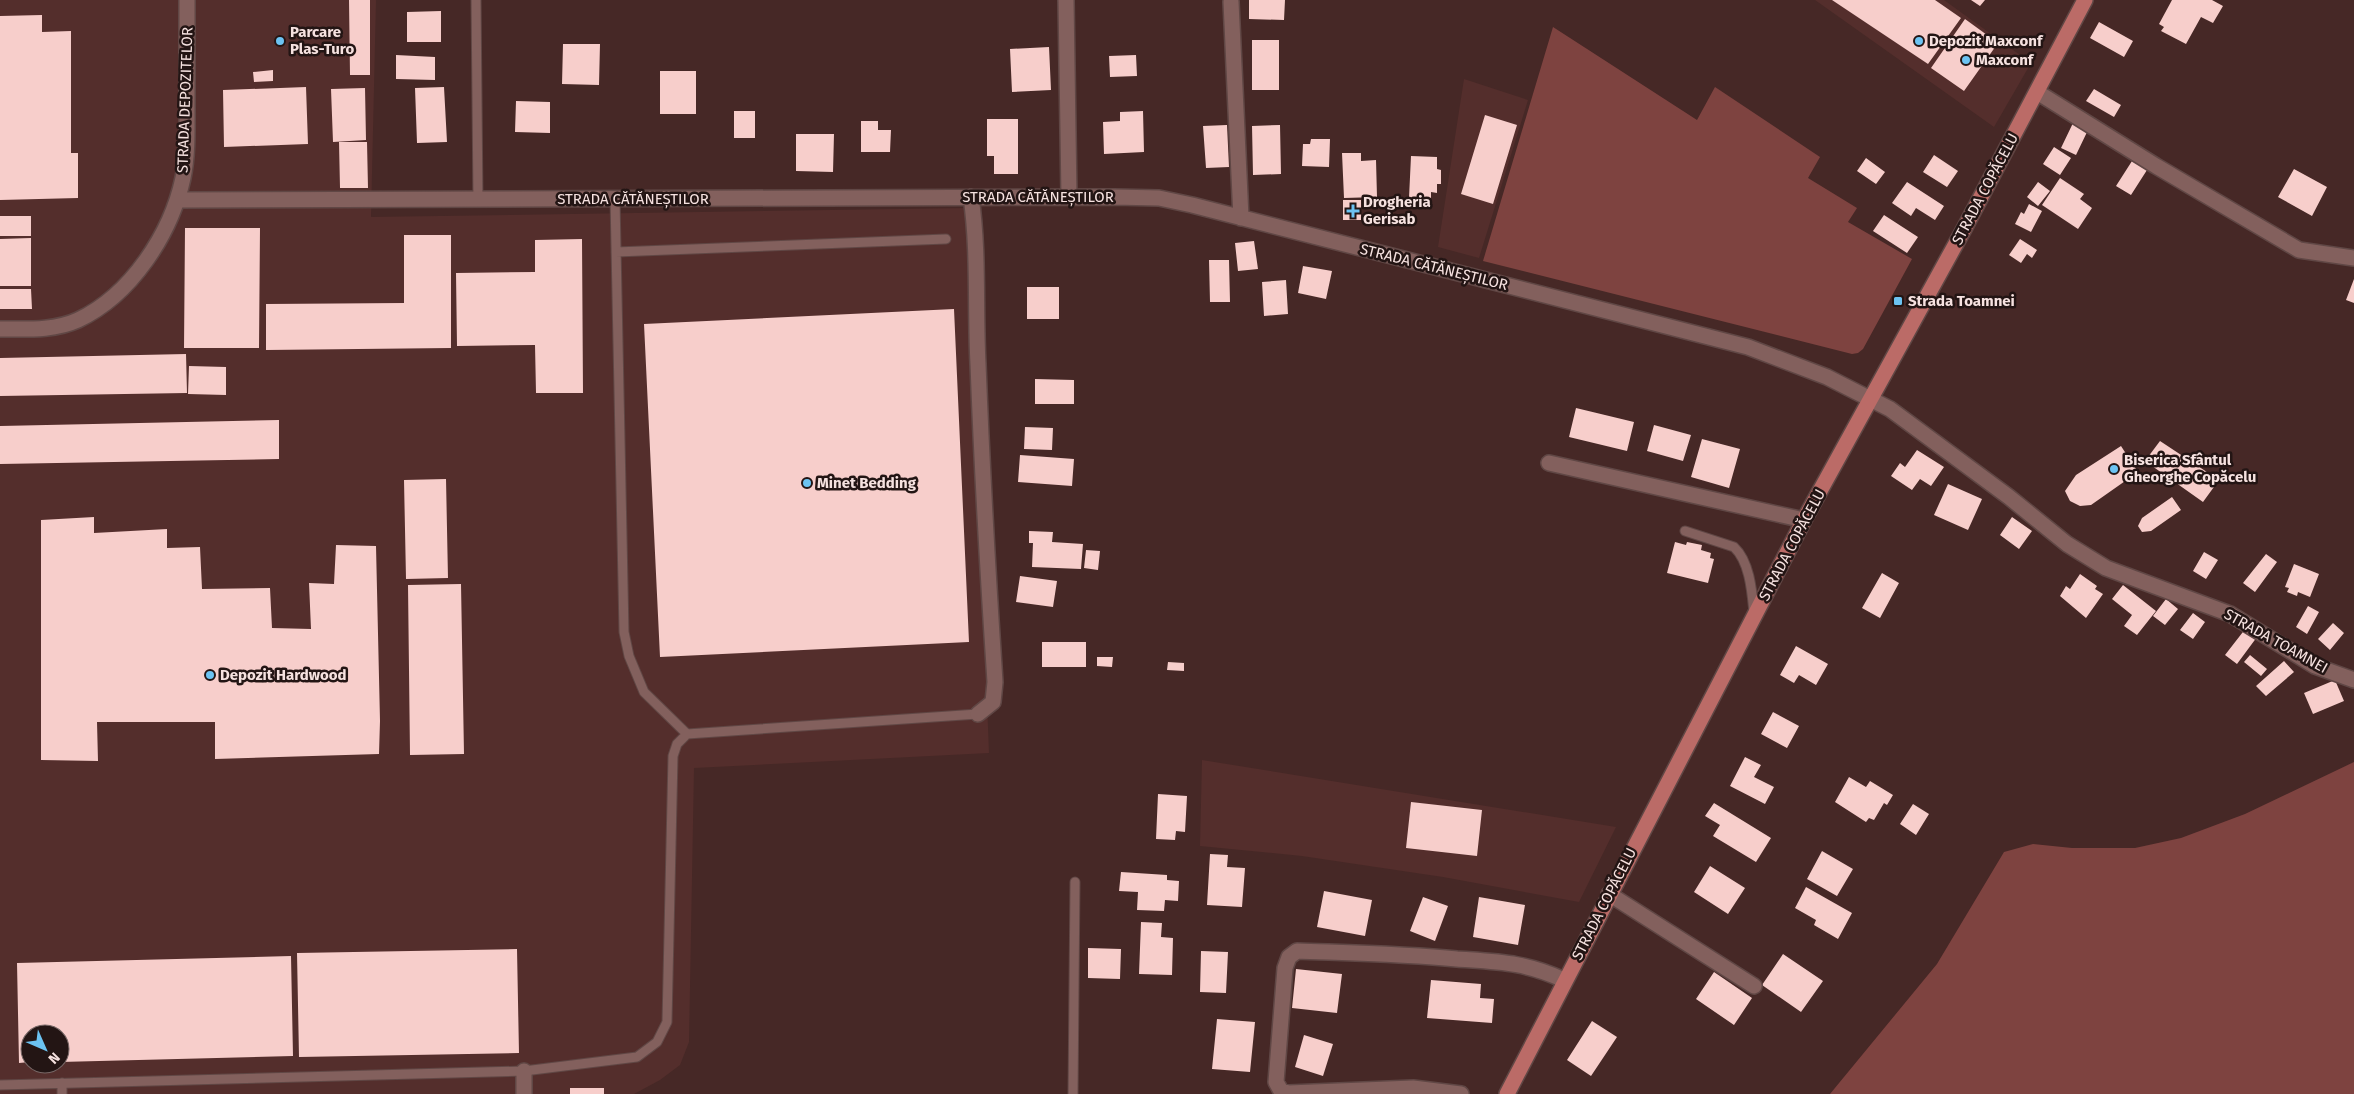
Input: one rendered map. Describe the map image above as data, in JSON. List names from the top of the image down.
{
  "streets": {
    "main road": ["STRADA COPĂCELU"],
    "street": ["STRADA DEPOZITELOR", "STRADA CĂTĂNEȘTILOR", "STRADA TOAMNEI"]
  },
  "crossings": [
    ["STRADA DEPOZITELOR", "STRADA CĂTĂNEȘTILOR"],
    ["STRADA COPĂCELU", "STRADA CĂTĂNEȘTILOR"],
    ["STRADA COPĂCELU", "STRADA TOAMNEI"],
    ["STRADA CĂTĂNEȘTILOR", "STRADA TOAMNEI"]
  ],
  "places": {
    "other": [
      "Parcare Plas-Turo",
      "Depozit Maxconf",
      "Maxconf",
      "Biserica Sfântul Gheorghe Copăcelu",
      "Minet Bedding",
      "Depozit Hardwood"
    ],
    "health": ["Drogheria Gerisab"],
    "transit": ["Strada Toamnei"]
  },
  "north": "bottom right"
}
